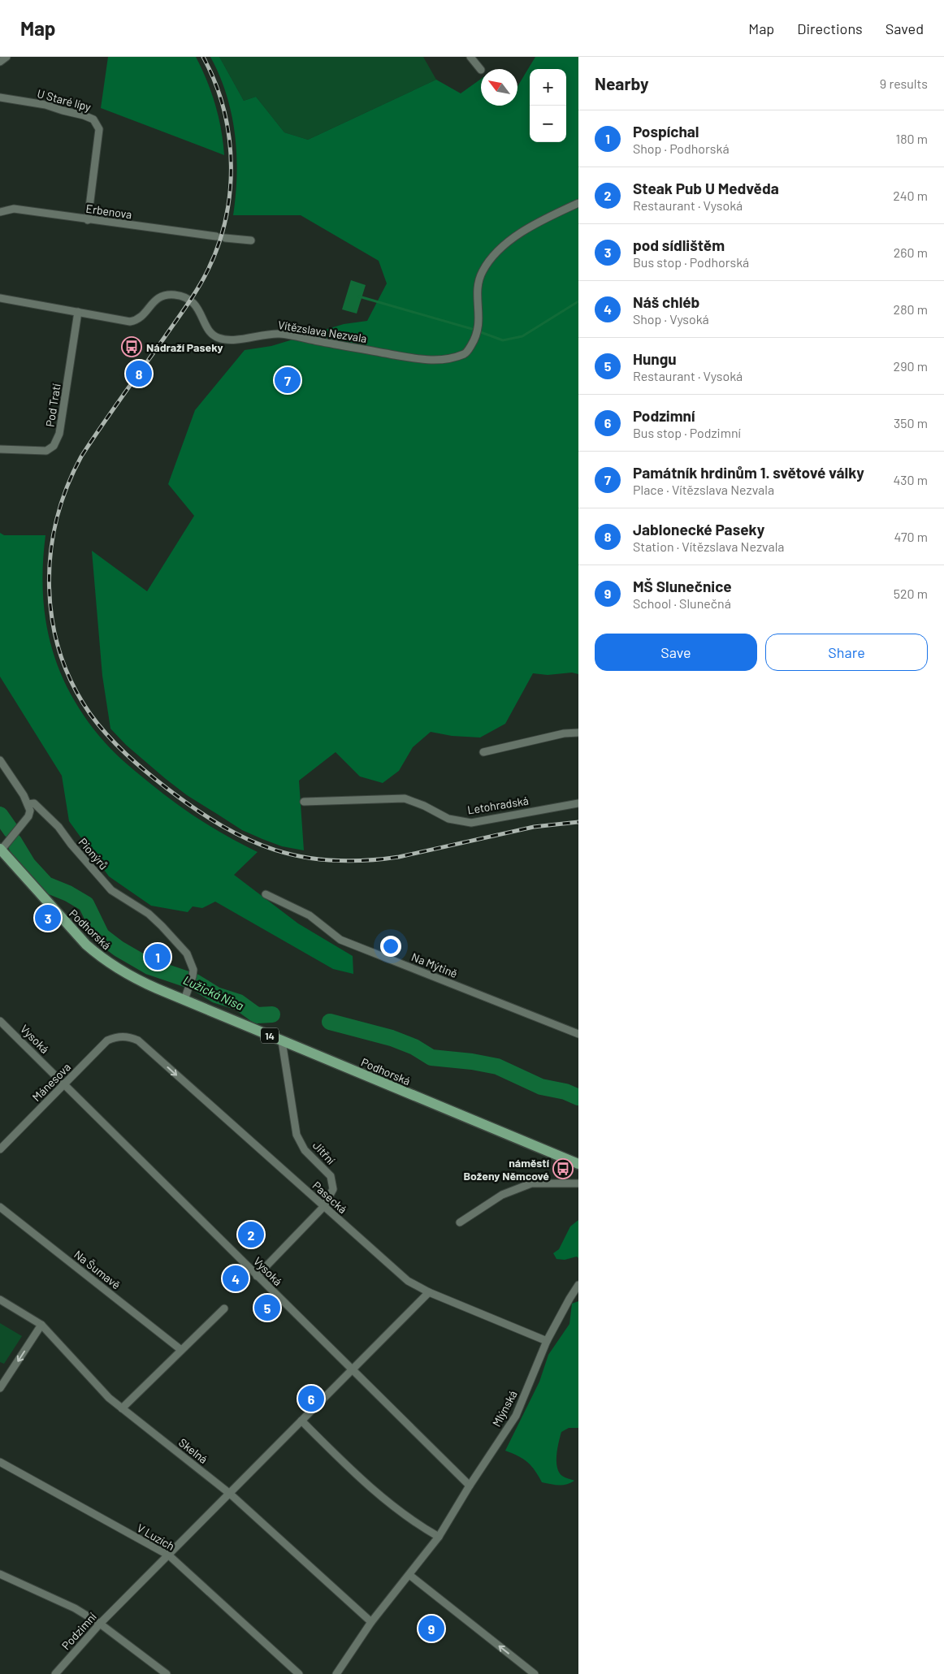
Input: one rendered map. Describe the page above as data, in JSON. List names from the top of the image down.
{
  "streets": {
    "main road": ["Podhorská", "14"],
    "street": [
      "U Staré lípy",
      "Erbenova",
      "Vítězslava Nezvala",
      "Pod Tratí",
      "Letohradská",
      "Pionýrů",
      "Na Mýtině",
      "Vysoká",
      "Mánesova",
      "Jitřní",
      "Pasecká",
      "Na Šumavě",
      "Mlýnská",
      "Skelná",
      "V Luzích",
      "Podzimní"
    ]
  },
  "crossings": [
    ["U Staré lípy", "Erbenova"],
    ["Vítězslava Nezvala", "Pod Tratí"],
    ["Pionýrů", "Podhorská"],
    ["Podhorská", "Jitřní"],
    ["Vysoká", "Mánesova"],
    ["Vysoká", "Jitřní"],
    ["Vysoká", "Mlýnská"],
    ["Vysoká", "Podzimní"],
    ["Mánesova", "Pasecká"],
    ["Jitřní", "Pasecká"],
    ["Pasecká", "Mlýnská"],
    ["Pasecká", "Podzimní"],
    ["Mlýnská", "Skelná"],
    ["Skelná", "Podzimní"],
    ["V Luzích", "Podzimní"]
  ],
  "one_way": ["Pasecká"],
  "water": ["Lužická Nisa"],
  "places": {
    "bus stop": ["Nádraží Paseky", "náměstí Boženy Němcové"]
  },
  "north": "top left",
  "page": {
    "header": "Map",
    "nav": ["Map", "Directions", "Saved"],
    "heading": ["Nearby", "9 results"],
    "map_buttons": ["+", "−"],
    "list": [
      {
        "mark": "1",
        "name": "Pospíchal",
        "note": "Shop · Podhorská",
        "value": "180 m"
      },
      {
        "mark": "2",
        "name": "Steak Pub U Medvěda",
        "note": "Restaurant · Vysoká",
        "value": "240 m"
      },
      {
        "mark": "3",
        "name": "pod sídlištěm",
        "note": "Bus stop · Podhorská",
        "value": "260 m"
      },
      {
        "mark": "4",
        "name": "Náš chléb",
        "note": "Shop · Vysoká",
        "value": "280 m"
      },
      {
        "mark": "5",
        "name": "Hungu",
        "note": "Restaurant · Vysoká",
        "value": "290 m"
      },
      {
        "mark": "6",
        "name": "Podzimní",
        "note": "Bus stop · Podzimní",
        "value": "350 m"
      },
      {
        "mark": "7",
        "name": "Památník hrdinům 1. světové války",
        "note": "Place · Vítězslava Nezvala",
        "value": "430 m"
      },
      {
        "mark": "8",
        "name": "Jablonecké Paseky",
        "note": "Station · Vítězslava Nezvala",
        "value": "470 m"
      },
      {
        "mark": "9",
        "name": "MŠ Slunečnice",
        "note": "School · Slunečná",
        "value": "520 m"
      }
    ],
    "pins": [
      "8",
      "7",
      "3",
      "1",
      "2",
      "4",
      "5",
      "6",
      "9"
    ],
    "buttons": ["Save", "Share"]
  }
}
